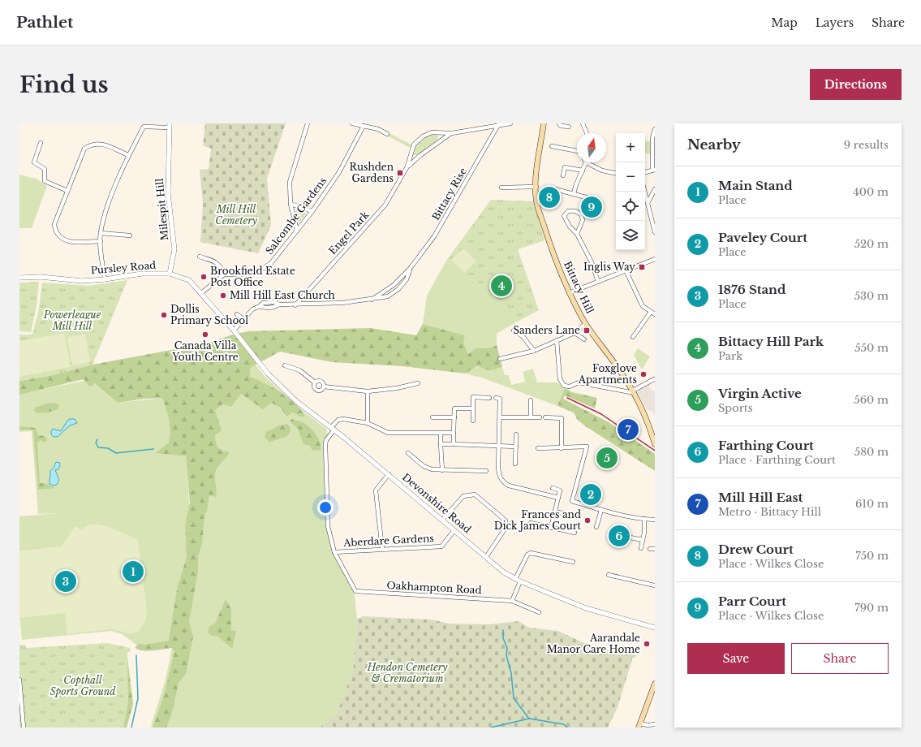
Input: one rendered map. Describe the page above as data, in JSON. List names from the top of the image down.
{
  "streets": {
    "main road": ["Bittacy Hill"],
    "street": [
      "Bittacy Rise",
      "Milespit Hill",
      "Salcombe Gardens",
      "Engel Park",
      "Pursley Road",
      "Devonshire Road",
      "Aberdare Gardens",
      "Oakhampton Road"
    ]
  },
  "crossings": [
    ["Bittacy Rise", "Engel Park"],
    ["Bittacy Rise", "Pursley Road"],
    ["Milespit Hill", "Pursley Road"],
    ["Pursley Road", "Devonshire Road"],
    ["Devonshire Road", "Aberdare Gardens"],
    ["Aberdare Gardens", "Oakhampton Road"]
  ],
  "parks": [
    "Mill Hill Cemetery",
    "Powerleague Mill Hill",
    "Hendon Cemetery & Crematorium",
    "Copthall Sports Ground"
  ],
  "places": {
    "transit": ["Rushden Gardens", "Inglis Way", "Sanders Lane"],
    "other": [
      "Brookfield Estate Post Office",
      "Mill Hill East Church",
      "Dollis Primary School",
      "Canada Villa Youth Centre",
      "Foxglove Apartments",
      "Frances and Dick James Court",
      "Aarandale Manor Care Home"
    ]
  },
  "north": "top",
  "page": {
    "header": "Pathlet",
    "nav": ["Map", "Layers", "Share"],
    "buttons": [
      "Directions",
      ["Save", "Share"]
    ],
    "title": "Find us",
    "heading": ["Nearby", "9 results"],
    "map_buttons": ["+", "−"],
    "list": [
      {
        "mark": "1",
        "name": "Main Stand",
        "note": "Place",
        "value": "400 m"
      },
      {
        "mark": "2",
        "name": "Paveley Court",
        "note": "Place",
        "value": "520 m"
      },
      {
        "mark": "3",
        "name": "1876 Stand",
        "note": "Place",
        "value": "530 m"
      },
      {
        "mark": "4",
        "name": "Bittacy Hill Park",
        "note": "Park",
        "value": "550 m"
      },
      {
        "mark": "5",
        "name": "Virgin Active",
        "note": "Sports",
        "value": "560 m"
      },
      {
        "mark": "6",
        "name": "Farthing Court",
        "note": "Place · Farthing Court",
        "value": "580 m"
      },
      {
        "mark": "7",
        "name": "Mill Hill East",
        "note": "Metro · Bittacy Hill",
        "value": "610 m"
      },
      {
        "mark": "8",
        "name": "Drew Court",
        "note": "Place · Wilkes Close",
        "value": "750 m"
      },
      {
        "mark": "9",
        "name": "Parr Court",
        "note": "Place · Wilkes Close",
        "value": "790 m"
      }
    ],
    "pins": [
      "8",
      "9",
      "4",
      "7",
      "5",
      "2",
      "6",
      "1",
      "3"
    ]
  }
}
